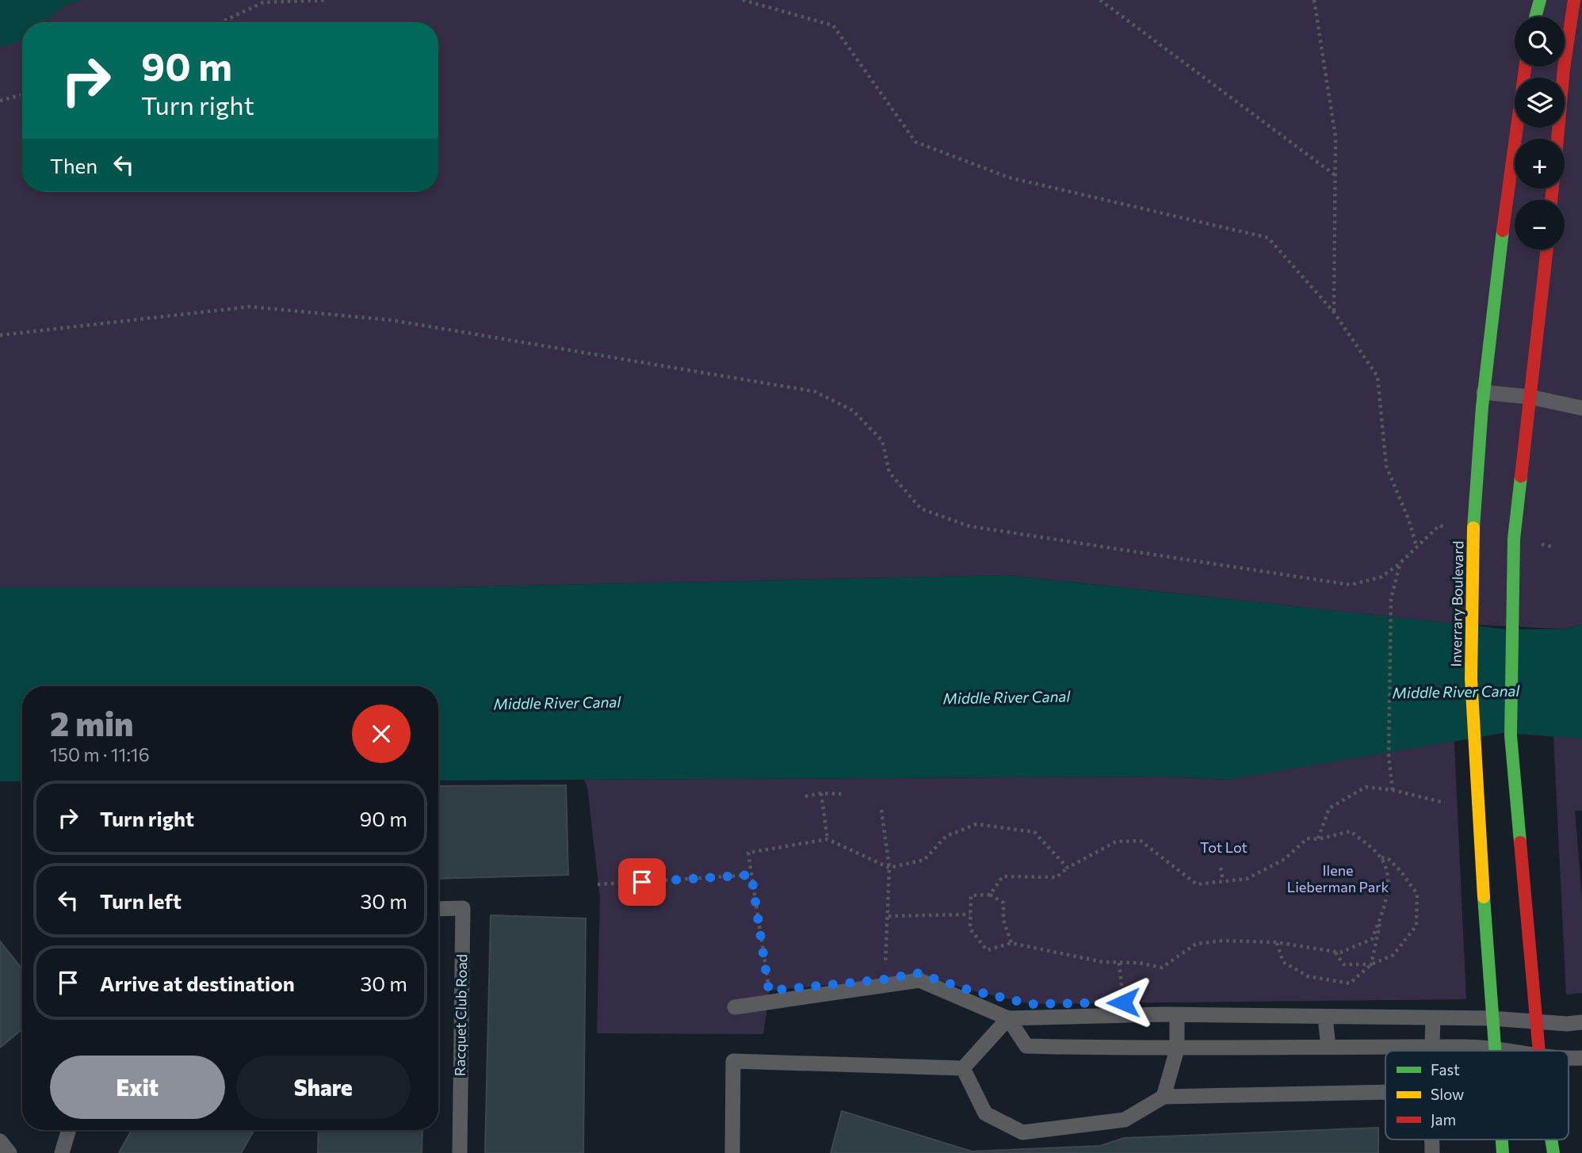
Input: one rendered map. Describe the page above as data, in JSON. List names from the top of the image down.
{
  "streets": {
    "street": ["Inverrary Boulevard"],
    "lane": ["Racquet Club Road"]
  },
  "water": ["Middle River Canal"],
  "parks": ["Tot Lot", "Ilene Lieberman Park"],
  "legend": ["Fast", "Slow", "Jam"],
  "page": {
    "map_buttons": ["+", "−"],
    "turn": ["90 m", "Turn right"],
    "then": "Then",
    "heading": ["2 min", "150 m · 11:16"],
    "list": [
      {
        "name": "Turn right",
        "value": "90 m"
      },
      {
        "name": "Turn left",
        "value": "30 m"
      },
      {
        "name": "Arrive at destination",
        "value": "30 m"
      }
    ],
    "buttons": ["Exit", "Share"]
  }
}
